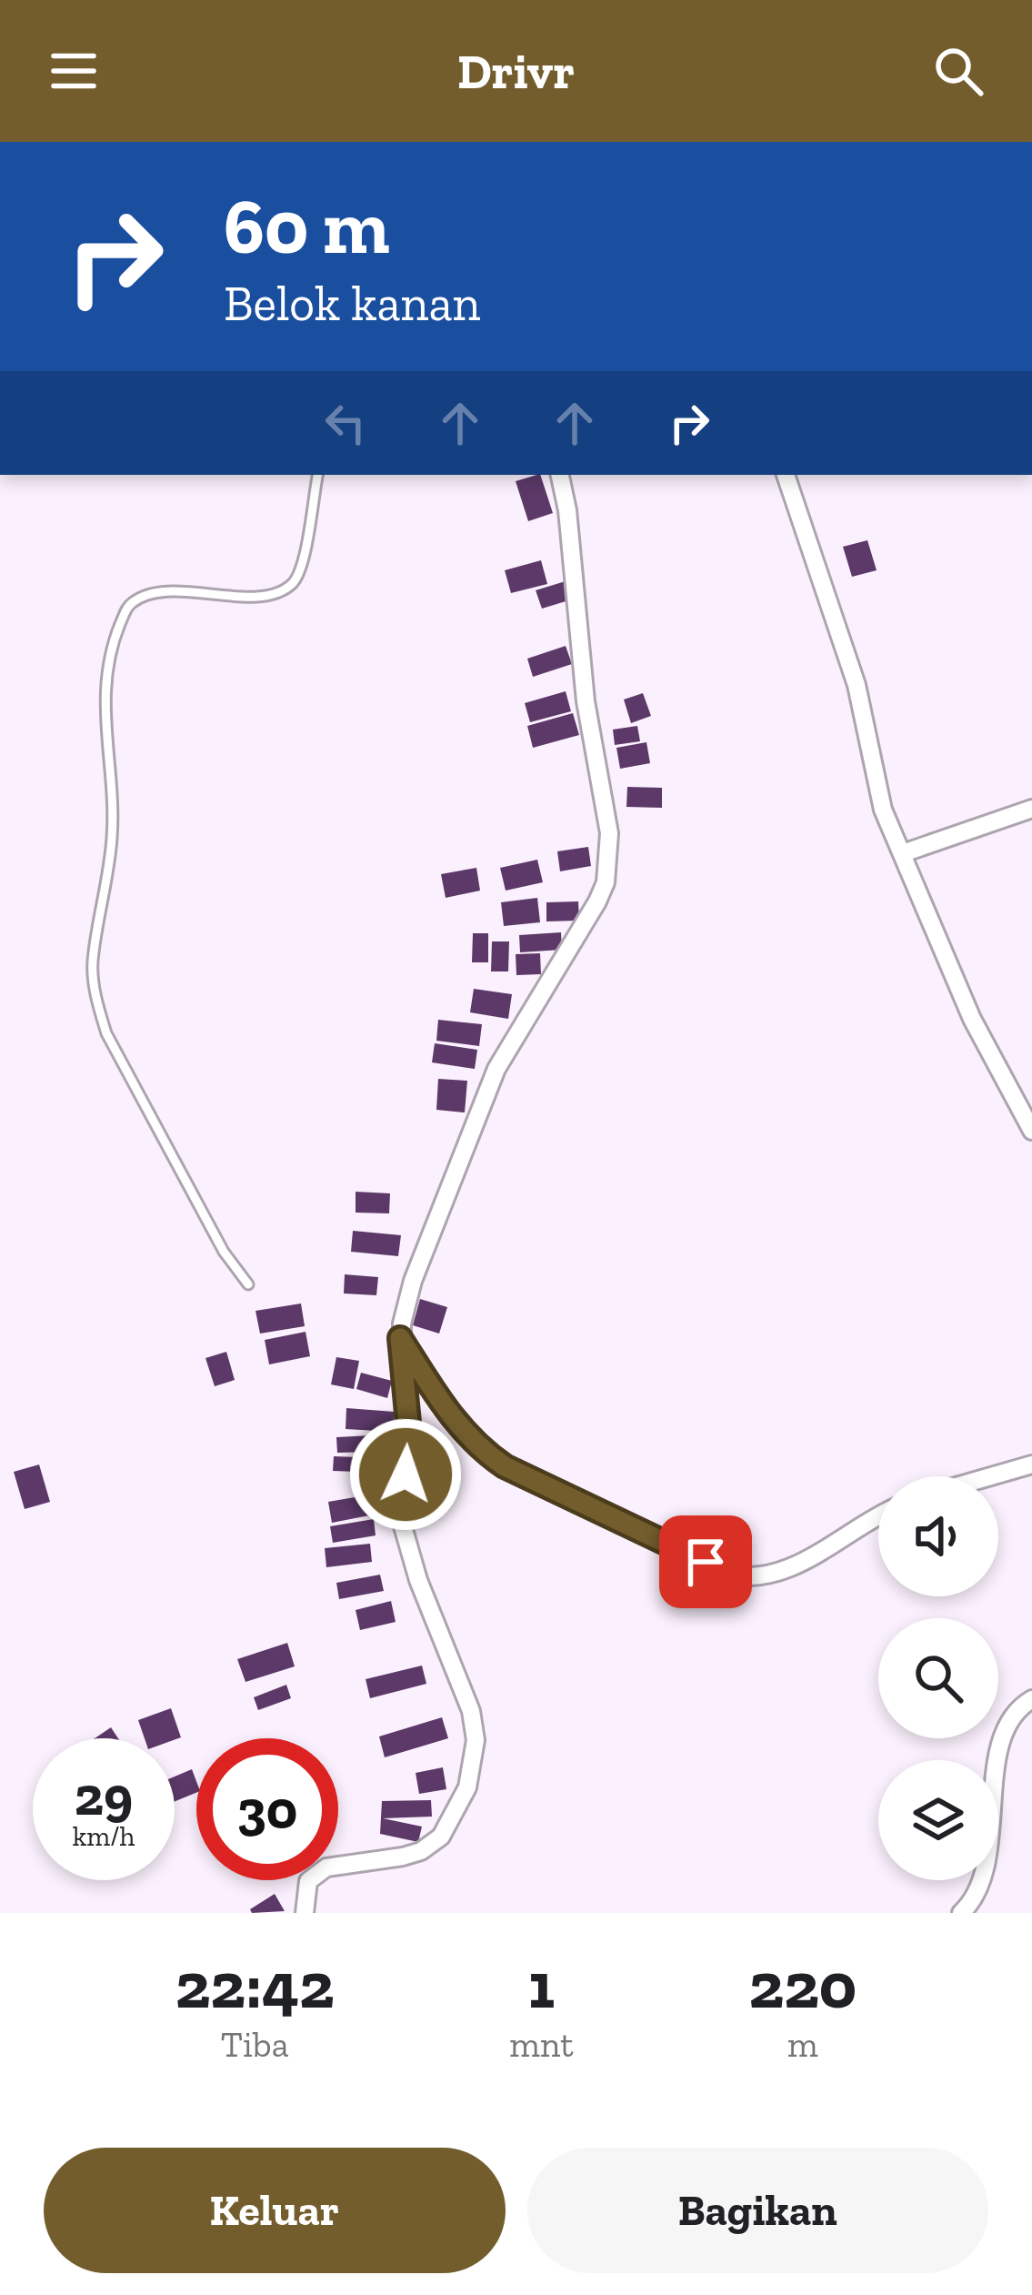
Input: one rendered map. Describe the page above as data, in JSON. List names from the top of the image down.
{
  "page": {
    "header": "Drivr",
    "turn": ["60 m", "Belok kanan"],
    "speed": "29 km/h",
    "limit": "30",
    "eta": [
      "22:42",
      "Tiba",
      "1",
      "mnt",
      "220",
      "m"
    ],
    "buttons": ["Keluar", "Bagikan"]
  }
}
